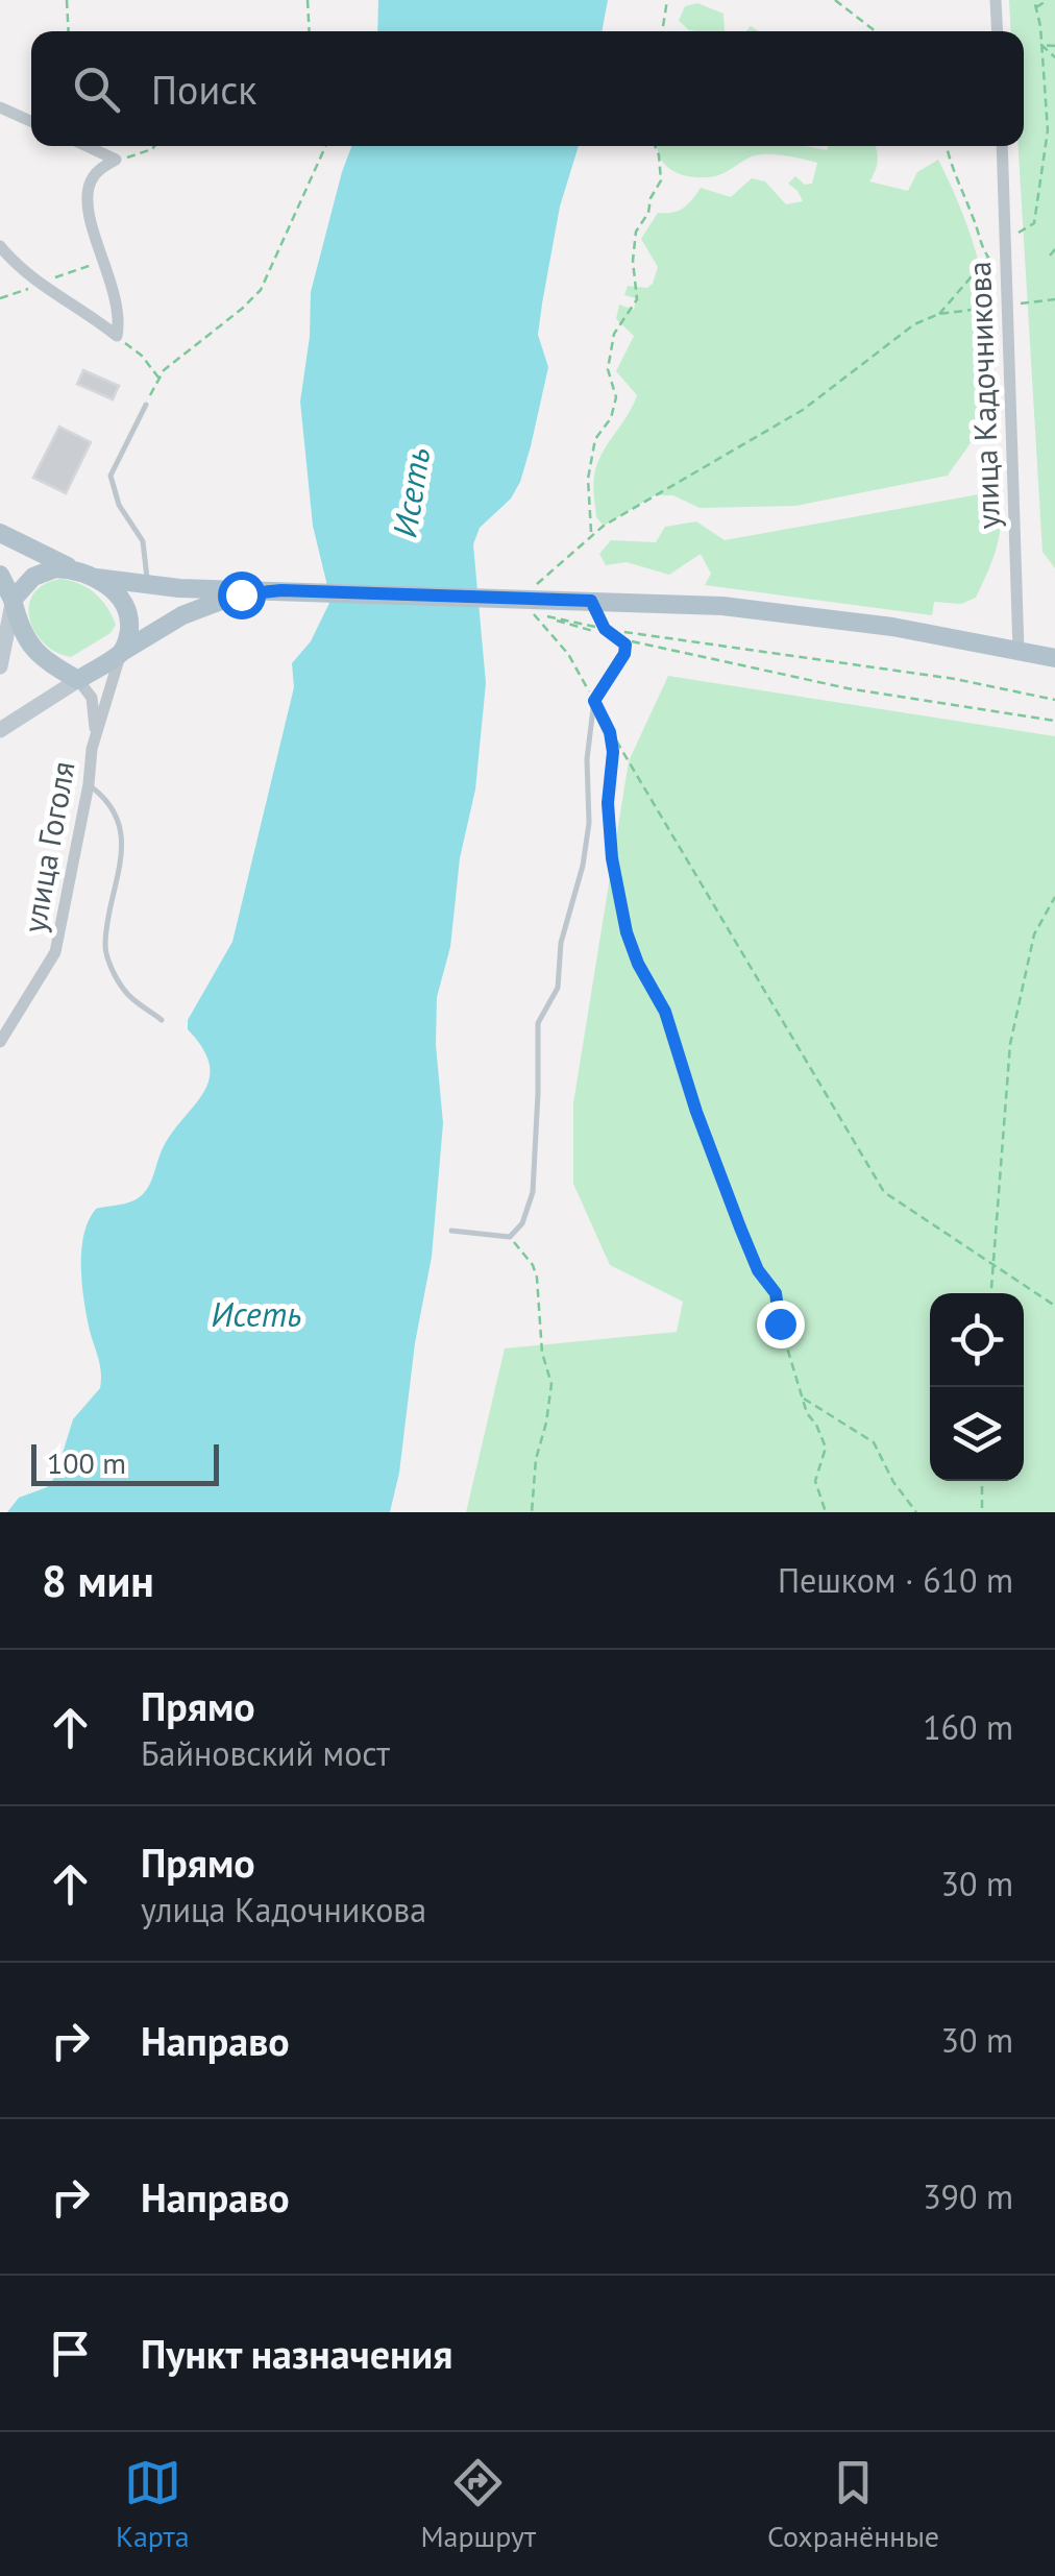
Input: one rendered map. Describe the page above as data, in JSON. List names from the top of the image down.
{
  "streets": {
    "street": ["улица Кадочникова", "улица Гоголя"]
  },
  "water": ["Исеть"],
  "scale_bar": "100 m",
  "page": {
    "search": "Поиск",
    "scale": "100 m",
    "heading": ["8 мин", "Пешком · 610 m"],
    "list": [
      ["Прямо", "Байновский мост", "160 m"],
      ["Прямо", "улица Кадочникова", "30 m"],
      ["Направо", "30 m"],
      ["Направо", "390 m"],
      "Пункт назначения"
    ],
    "nav": ["Карта", "Маршрут", "Сохранённые"]
  }
}
